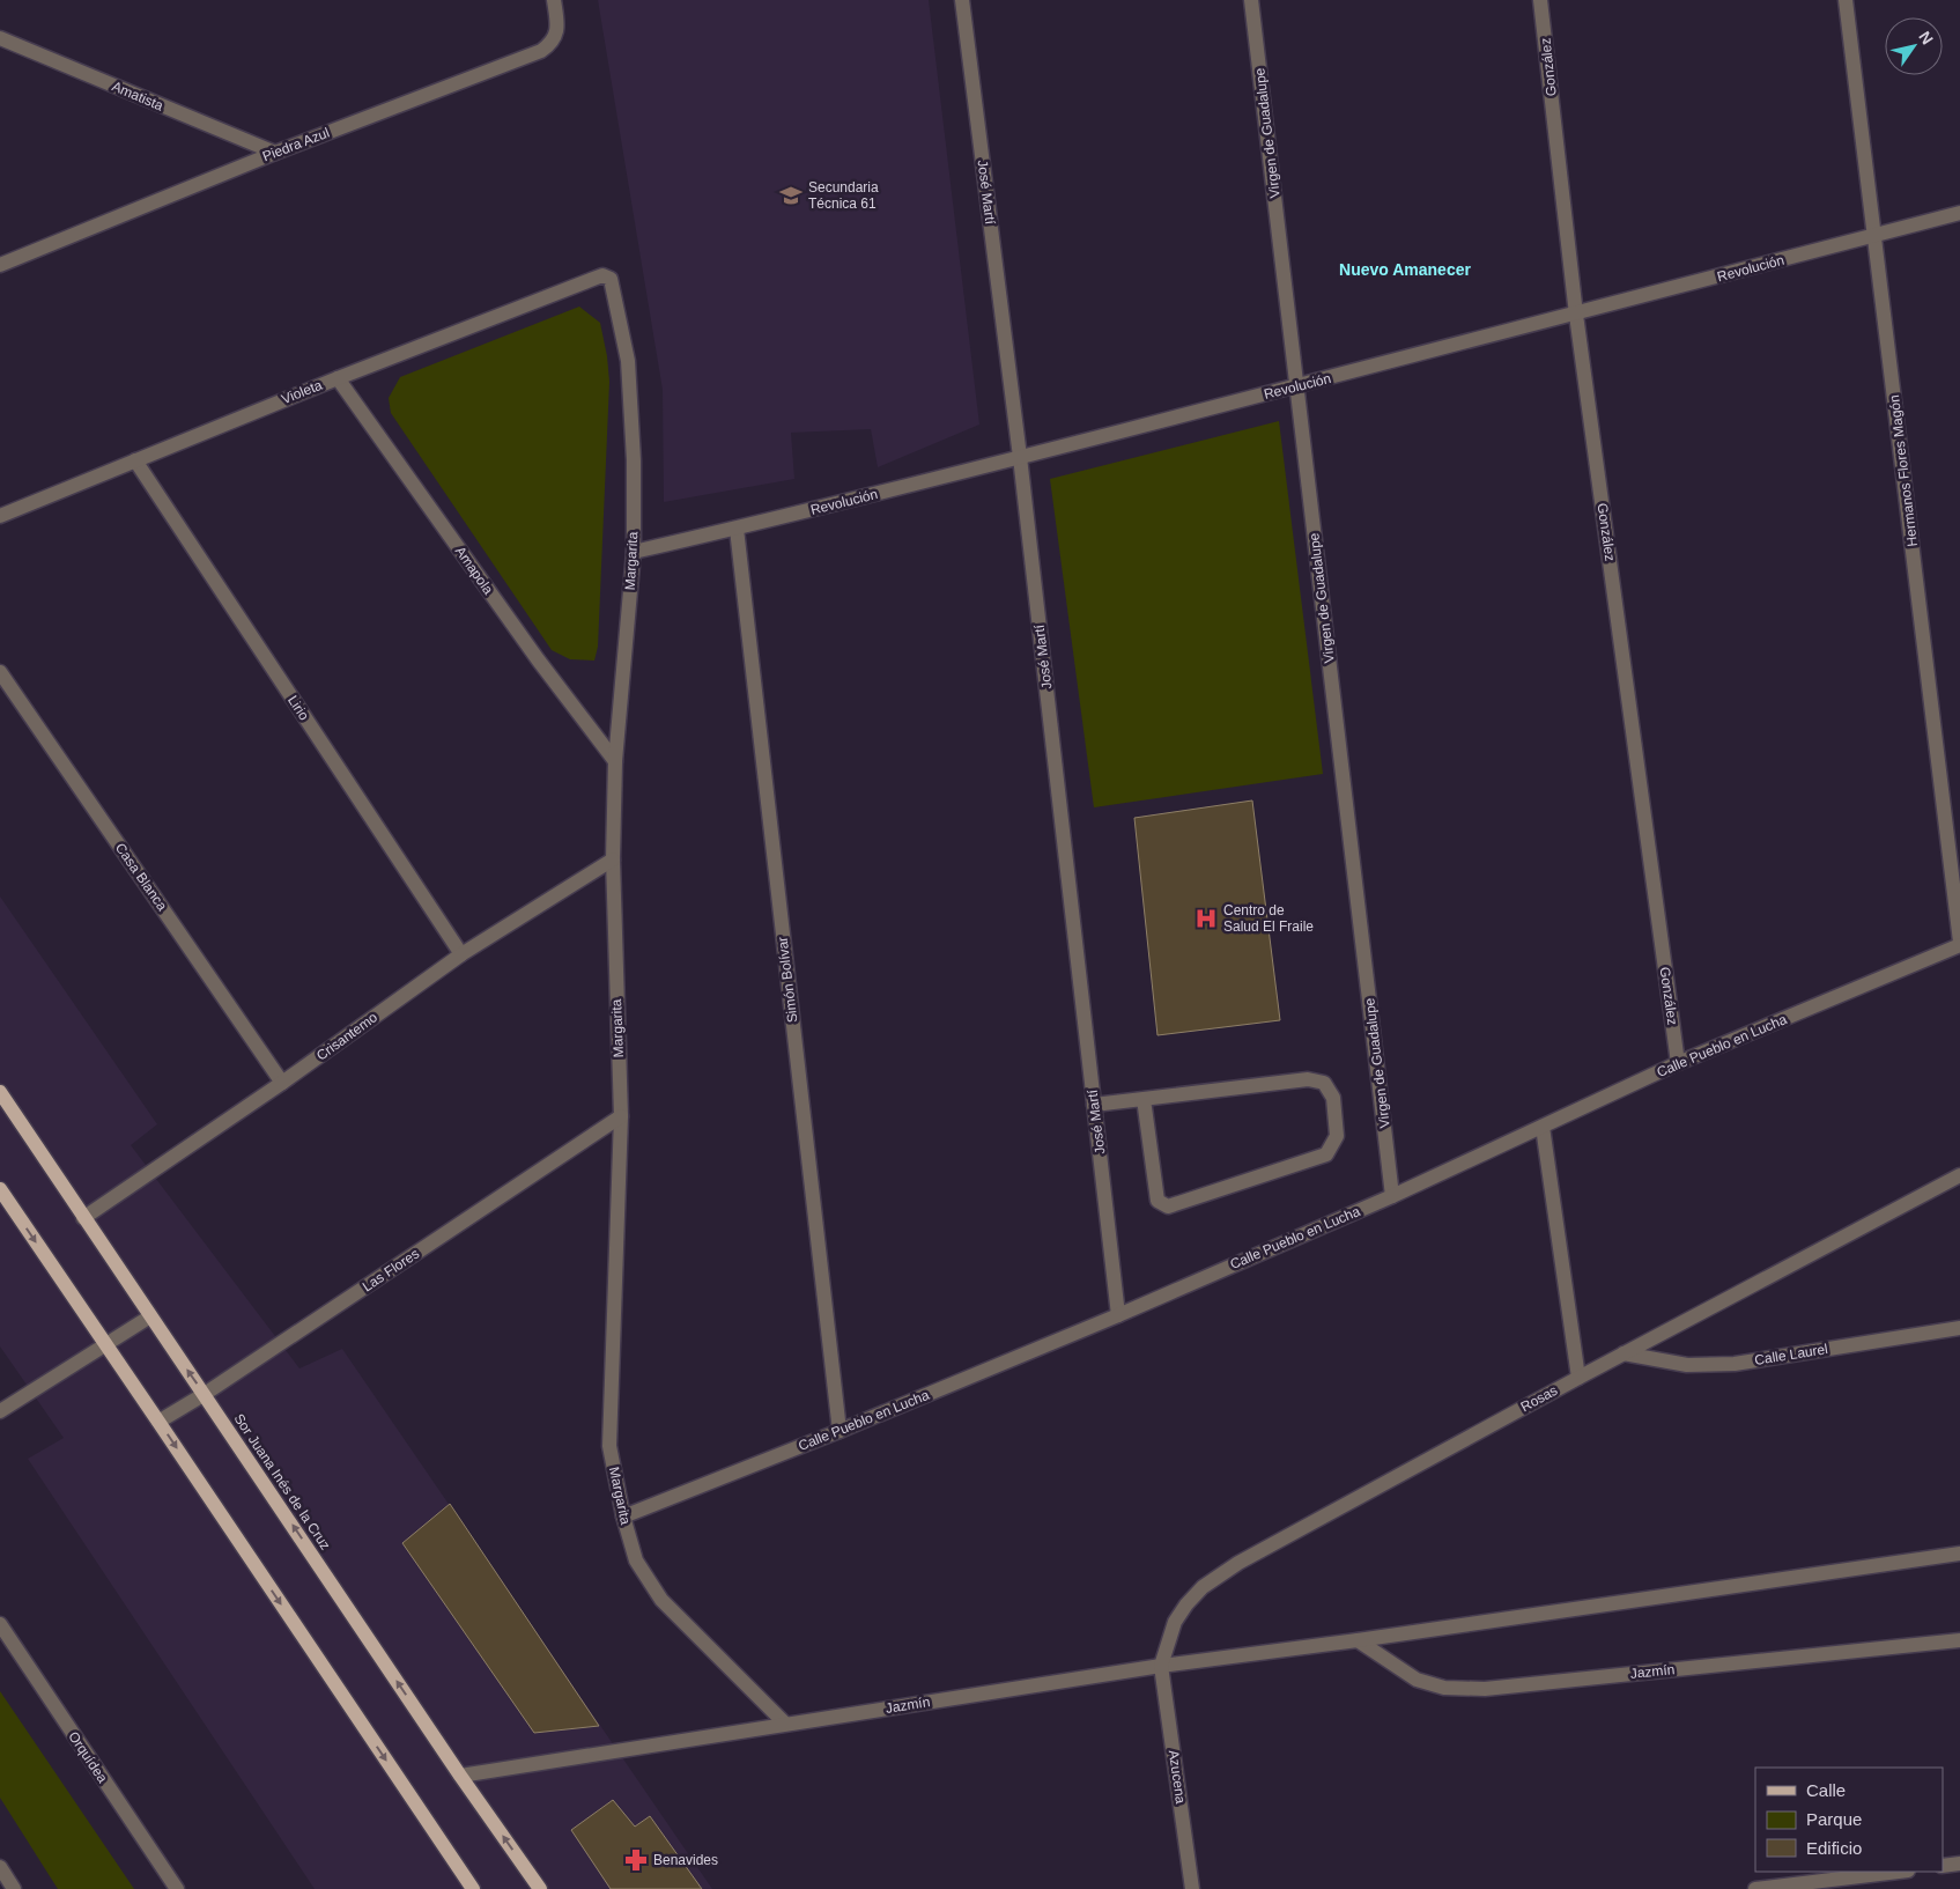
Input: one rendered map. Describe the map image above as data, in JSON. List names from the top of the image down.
{
  "streets": {
    "main road": ["Sor Juana Inés de la Cruz"],
    "street": [
      "González",
      "Amatista",
      "Virgen de Guadalupe",
      "Piedra Azul",
      "José Martí",
      "Revolución",
      "Violeta",
      "Hermanos Flores Magón",
      "Margarita",
      "Amapola",
      "Lirio",
      "Casa Blanca",
      "Simón Bolívar",
      "Crisantemo",
      "Calle Pueblo en Lucha",
      "Las Flores",
      "Calle Laurel",
      "Rosas",
      "Jazmín",
      "Orquídea",
      "Azucena"
    ]
  },
  "crossings": [
    ["González", "Revolución"],
    ["González", "Calle Pueblo en Lucha"],
    ["Amatista", "Piedra Azul"],
    ["Virgen de Guadalupe", "Revolución"],
    ["Virgen de Guadalupe", "Calle Pueblo en Lucha"],
    ["José Martí", "Revolución"],
    ["José Martí", "Calle Pueblo en Lucha"],
    ["Revolución", "Hermanos Flores Magón"],
    ["Revolución", "Margarita"],
    ["Revolución", "Simón Bolívar"],
    ["Violeta", "Margarita"],
    ["Violeta", "Amapola"],
    ["Violeta", "Lirio"],
    ["Hermanos Flores Magón", "Calle Pueblo en Lucha"],
    ["Margarita", "Amapola"],
    ["Margarita", "Crisantemo"],
    ["Margarita", "Calle Pueblo en Lucha"],
    ["Margarita", "Las Flores"],
    ["Margarita", "Jazmín"],
    ["Lirio", "Crisantemo"],
    ["Casa Blanca", "Crisantemo"],
    ["Simón Bolívar", "Calle Pueblo en Lucha"],
    ["Crisantemo", "Sor Juana Inés de la Cruz"],
    ["Las Flores", "Sor Juana Inés de la Cruz"],
    ["Calle Laurel", "Rosas"],
    ["Rosas", "Jazmín"],
    ["Rosas", "Azucena"],
    ["Sor Juana Inés de la Cruz", "Jazmín"],
    ["Jazmín", "Azucena"]
  ],
  "districts": ["Nuevo Amanecer"],
  "places": {
    "school or university": ["Secundaria Técnica 61"],
    "hospital": ["Centro de Salud El Fraile"],
    "pharmacy": ["Benavides"]
  },
  "legend": ["Calle", "Parque", "Edificio"],
  "north": "top right"
}
